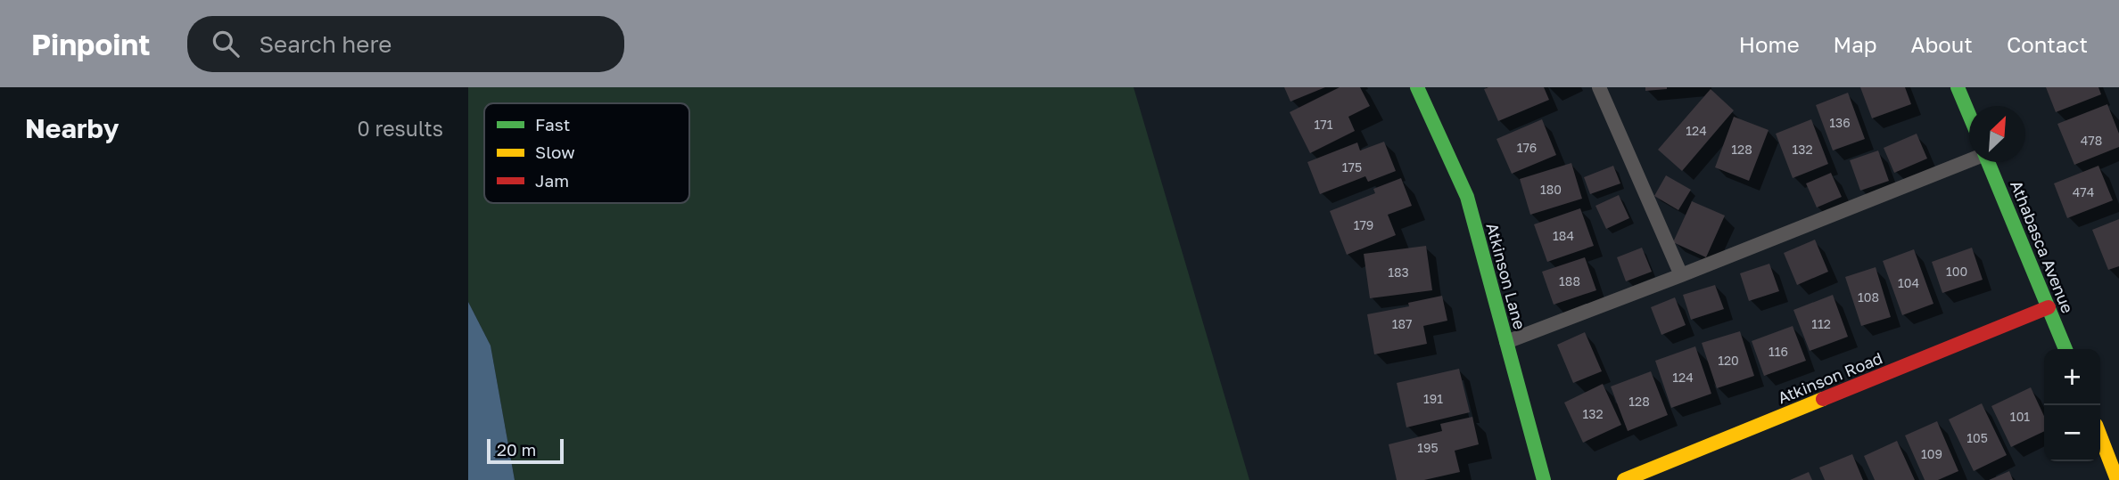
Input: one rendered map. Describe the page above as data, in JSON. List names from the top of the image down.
{
  "streets": {
    "street": ["Athabasca Avenue", "Atkinson Lane", "Atkinson Road"]
  },
  "crossings": [
    ["Athabasca Avenue", "Atkinson Road"]
  ],
  "house_numbers": [
    "136",
    "171",
    "124",
    "478",
    "176",
    "128",
    "132",
    "175",
    "180",
    "474",
    "179",
    "184",
    "100",
    "183",
    "188",
    "104",
    "108",
    "187",
    "112",
    "116",
    "120",
    "124",
    "191",
    "128",
    "132",
    "101",
    "105",
    "195",
    "109"
  ],
  "legend": ["Fast", "Slow", "Jam"],
  "scale_bar": "20 m",
  "north": "top right",
  "page": {
    "header": "Pinpoint",
    "search": "Search here",
    "nav": [
      "Home",
      "Map",
      "About",
      "Contact"
    ],
    "heading": ["Nearby", "0 results"],
    "map_buttons": ["+", "−"],
    "scale": "20 m"
  }
}
